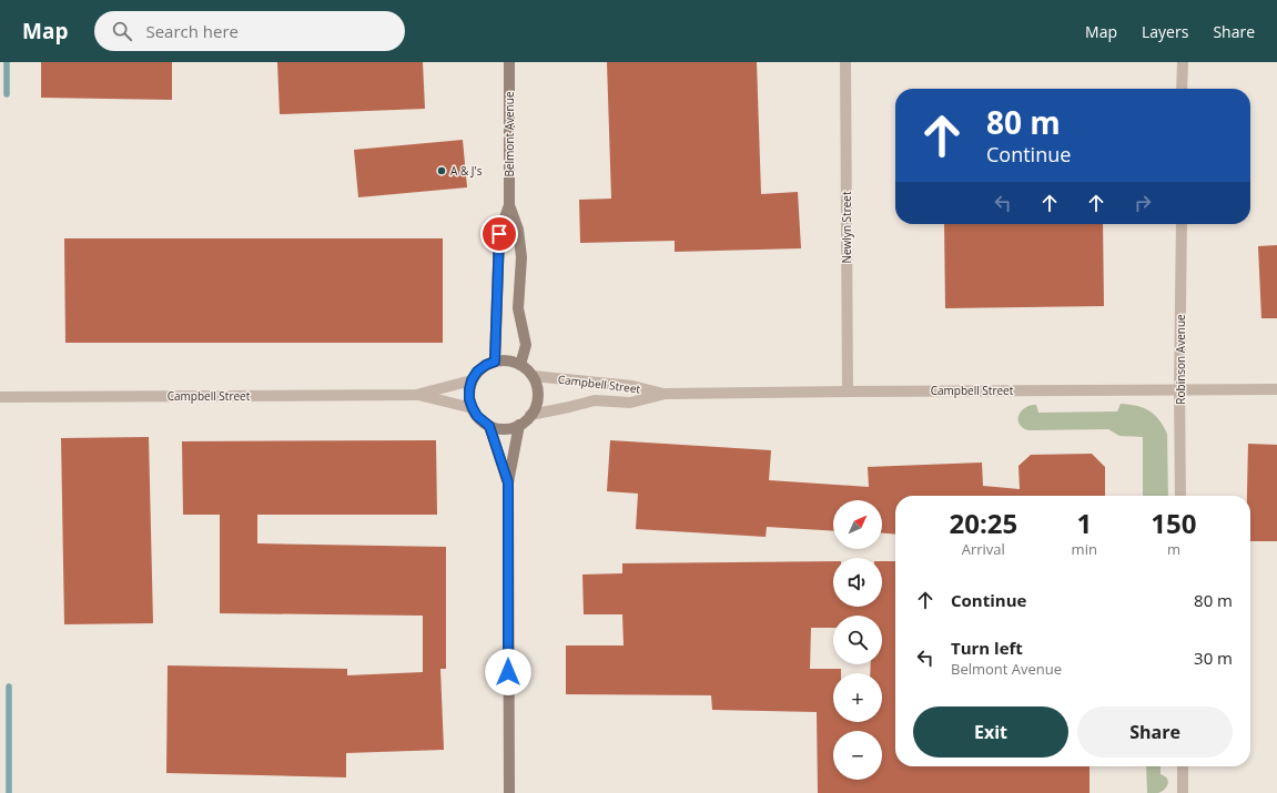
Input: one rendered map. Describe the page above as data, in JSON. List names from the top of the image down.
{
  "streets": {
    "main road": ["Belmont Avenue"],
    "street": ["Newlyn Street", "Robinson Avenue", "Campbell Street"]
  },
  "crossings": [
    ["Belmont Avenue", "Campbell Street"],
    ["Newlyn Street", "Campbell Street"],
    ["Robinson Avenue", "Campbell Street"]
  ],
  "places": ["A & J's"],
  "north": "top right",
  "page": {
    "header": "Map",
    "search": "Search here",
    "nav": ["Map", "Layers", "Share"],
    "turn": ["80 m", "Continue"],
    "eta": [
      "20:25",
      "Arrival",
      "1",
      "min",
      "150",
      "m"
    ],
    "map_buttons": ["+", "−"],
    "list": [
      {
        "name": "Continue",
        "value": "80 m"
      },
      {
        "name": "Turn left",
        "note": "Belmont Avenue",
        "value": "30 m"
      }
    ],
    "buttons": ["Exit", "Share"]
  }
}
